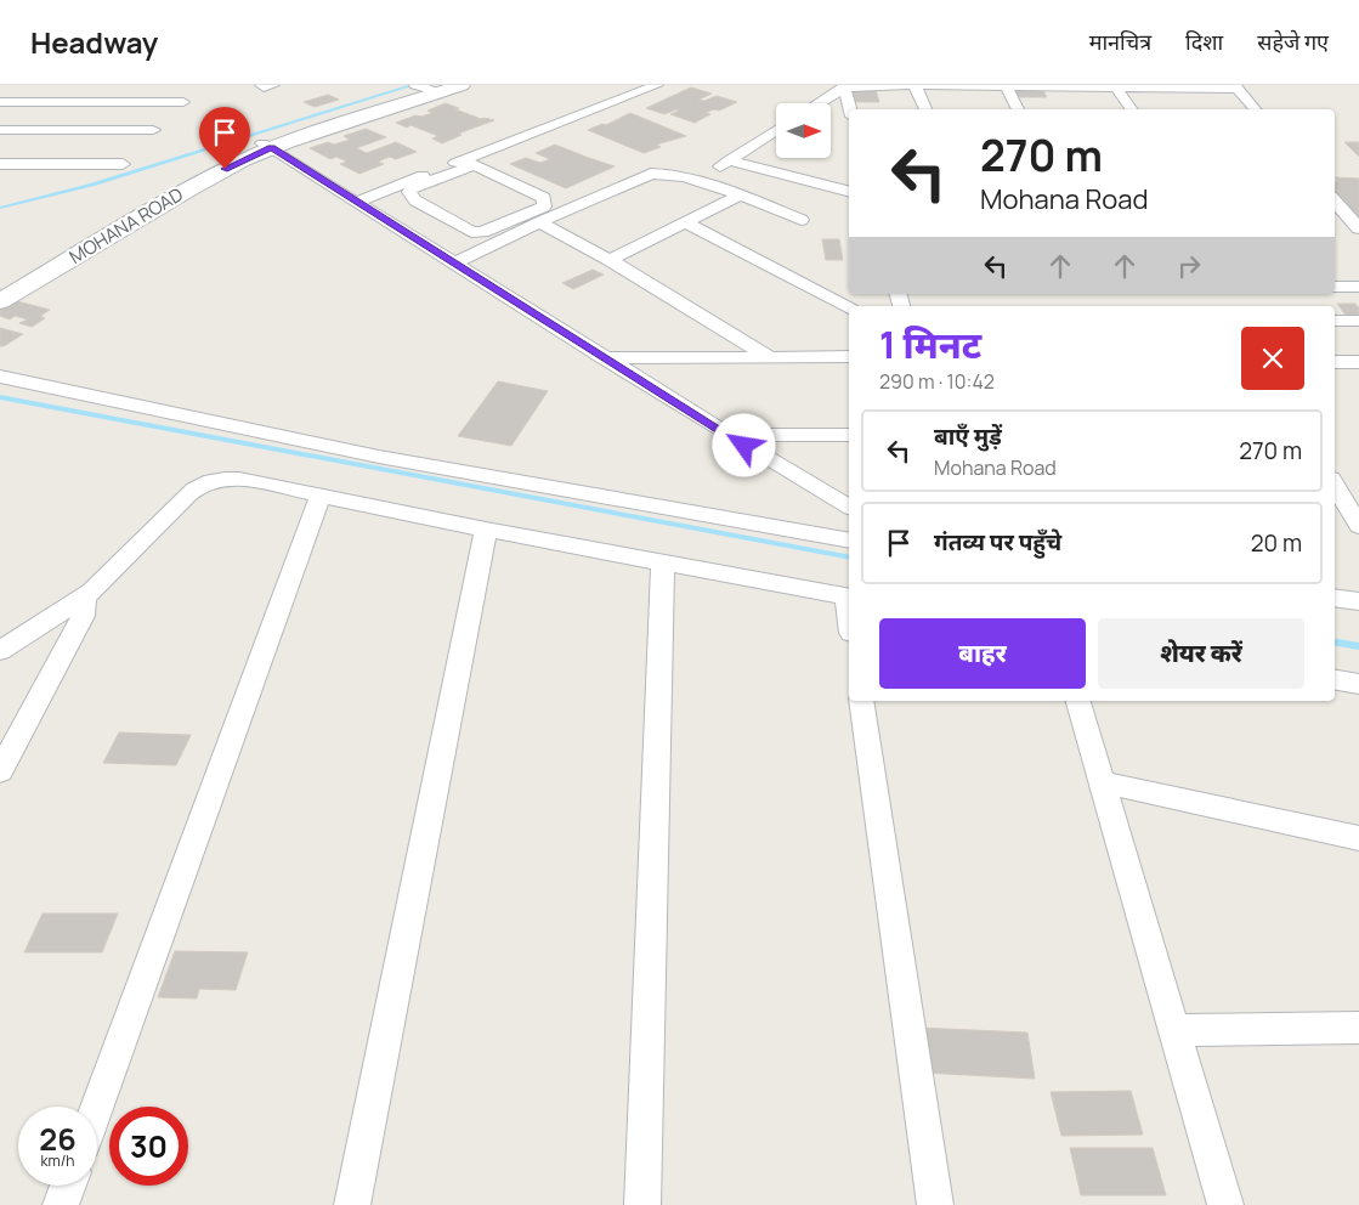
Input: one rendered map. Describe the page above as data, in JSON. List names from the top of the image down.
{
  "streets": {
    "street": ["MOHANA ROAD"]
  },
  "north": "right",
  "page": {
    "header": "Headway",
    "nav": ["मानचित्र", "दिशा", "सहेजे गए"],
    "turn": ["270 m", "Mohana Road"],
    "heading": ["1 मिनट", "290 m · 10:42"],
    "list": [
      {
        "name": "बाएँ मुड़ें",
        "note": "Mohana Road",
        "value": "270 m"
      },
      {
        "name": "गंतव्य पर पहुँचे",
        "value": "20 m"
      }
    ],
    "buttons": ["बाहर", "शेयर करें"],
    "speed": "26 km/h",
    "limit": "30"
  }
}
